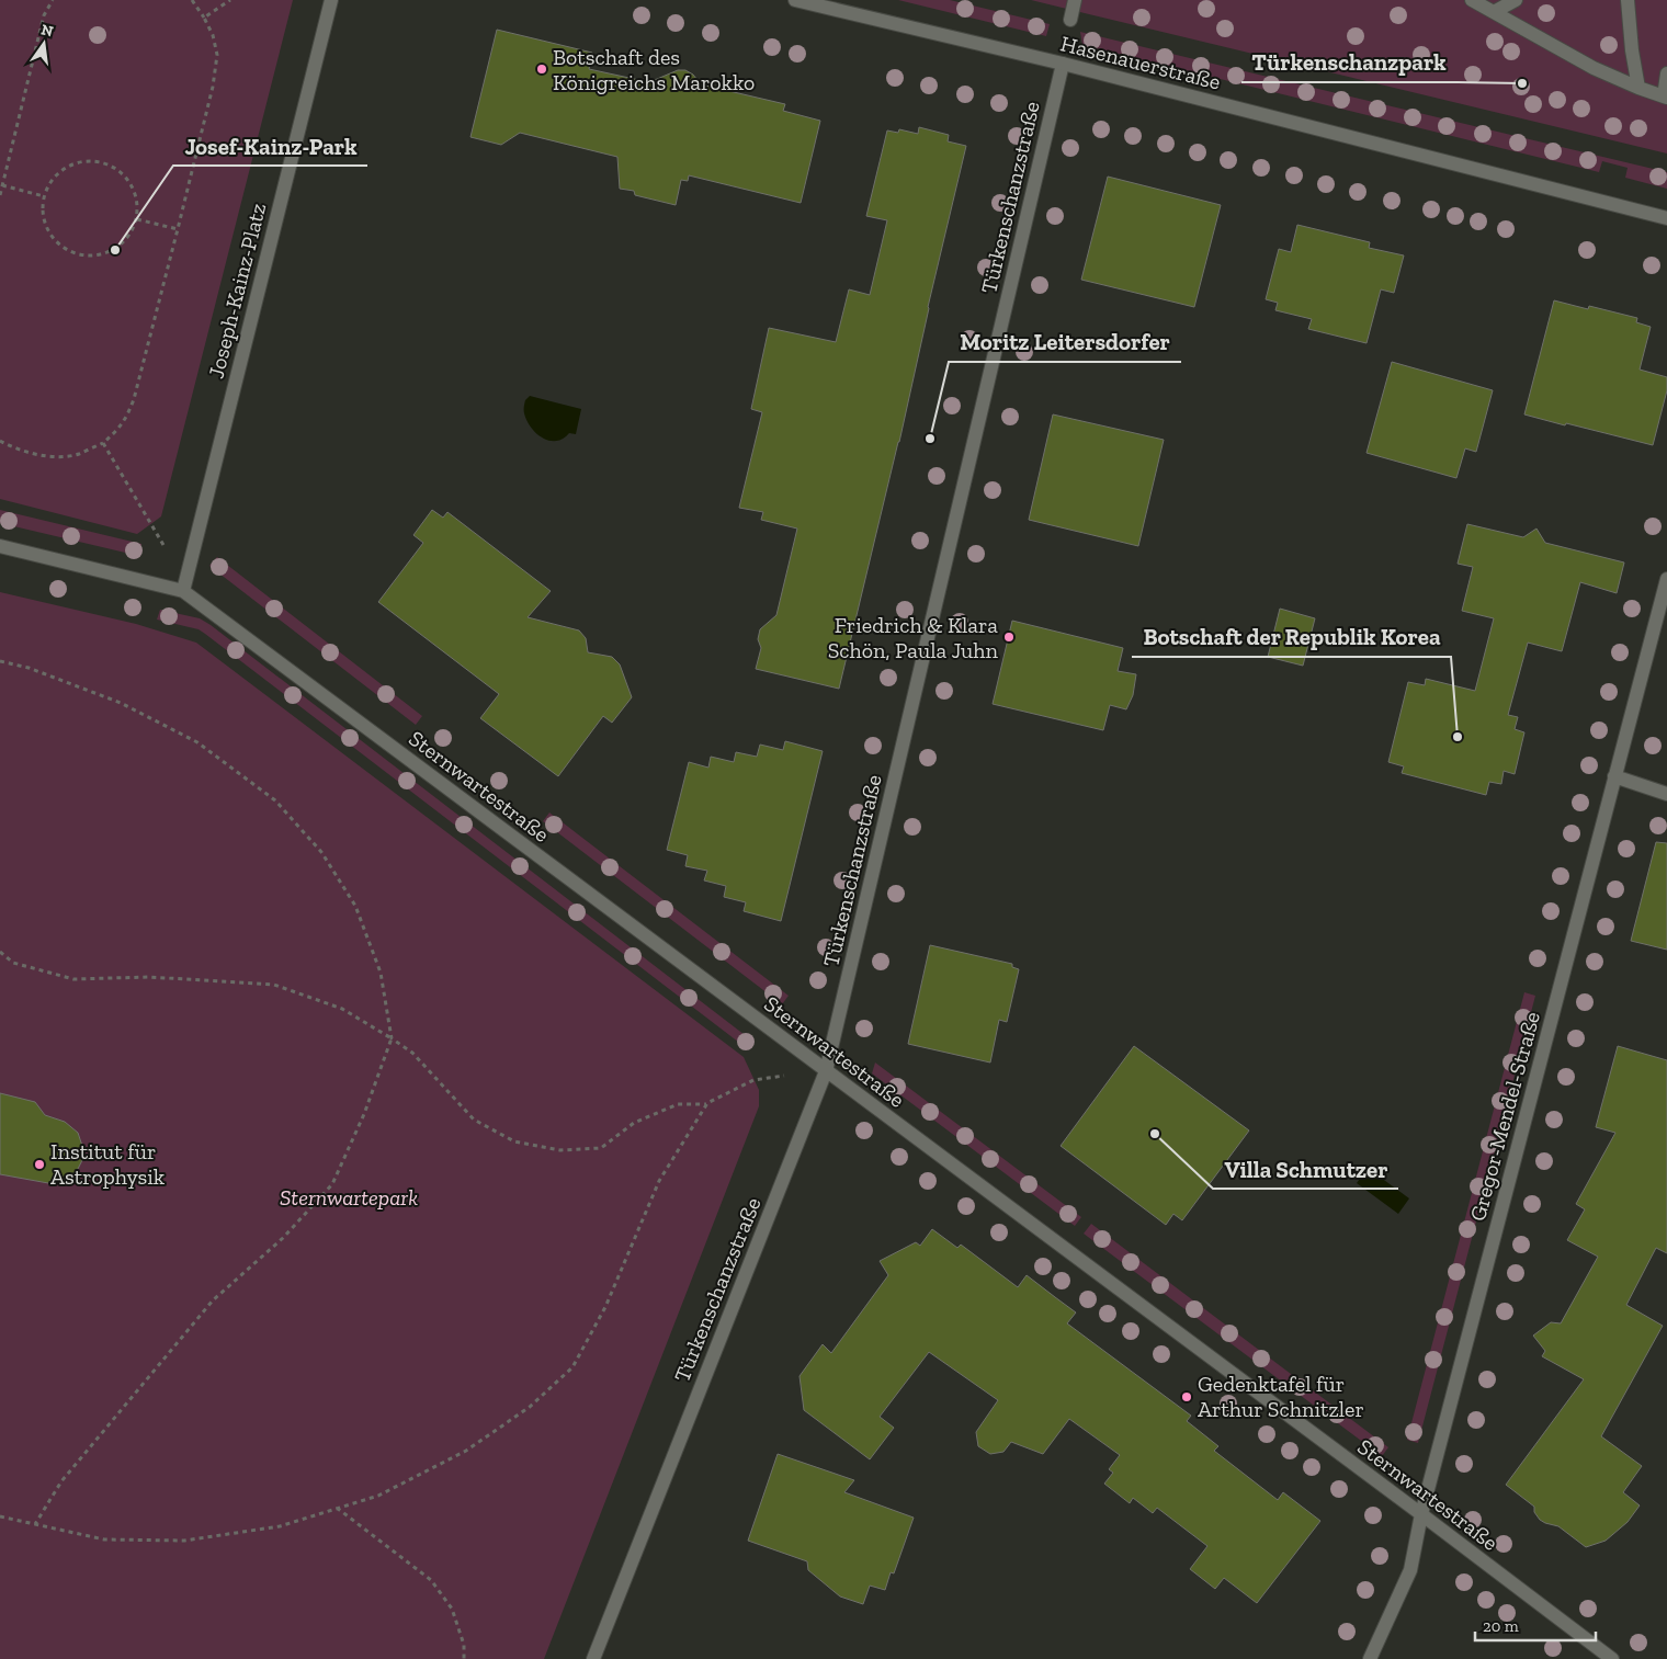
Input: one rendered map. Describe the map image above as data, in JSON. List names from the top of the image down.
{
  "streets": {
    "street": [
      "Hasenauerstraße",
      "Türkenschanzstraße",
      "Joseph-Kainz-Platz",
      "Sternwartestraße",
      "Gregor-Mendel-Straße"
    ]
  },
  "crossings": [
    ["Hasenauerstraße", "Türkenschanzstraße"],
    ["Türkenschanzstraße", "Sternwartestraße"],
    ["Joseph-Kainz-Platz", "Sternwartestraße"],
    ["Sternwartestraße", "Gregor-Mendel-Straße"]
  ],
  "parks": ["Sternwartepark"],
  "places": [
    "Botschaft des Königreichs Marokko",
    "Türkenschanzpark",
    "Josef-Kainz-Park",
    "Moritz Leitersdorfer",
    "Friedrich & Klara Schön, Paula Juhn",
    "Botschaft der Republik Korea",
    "Villa Schmutzer",
    "Institut für Astrophysik",
    "Gedenktafel für Arthur Schnitzler"
  ],
  "scale_bar": "20 m",
  "north": "top"
}
